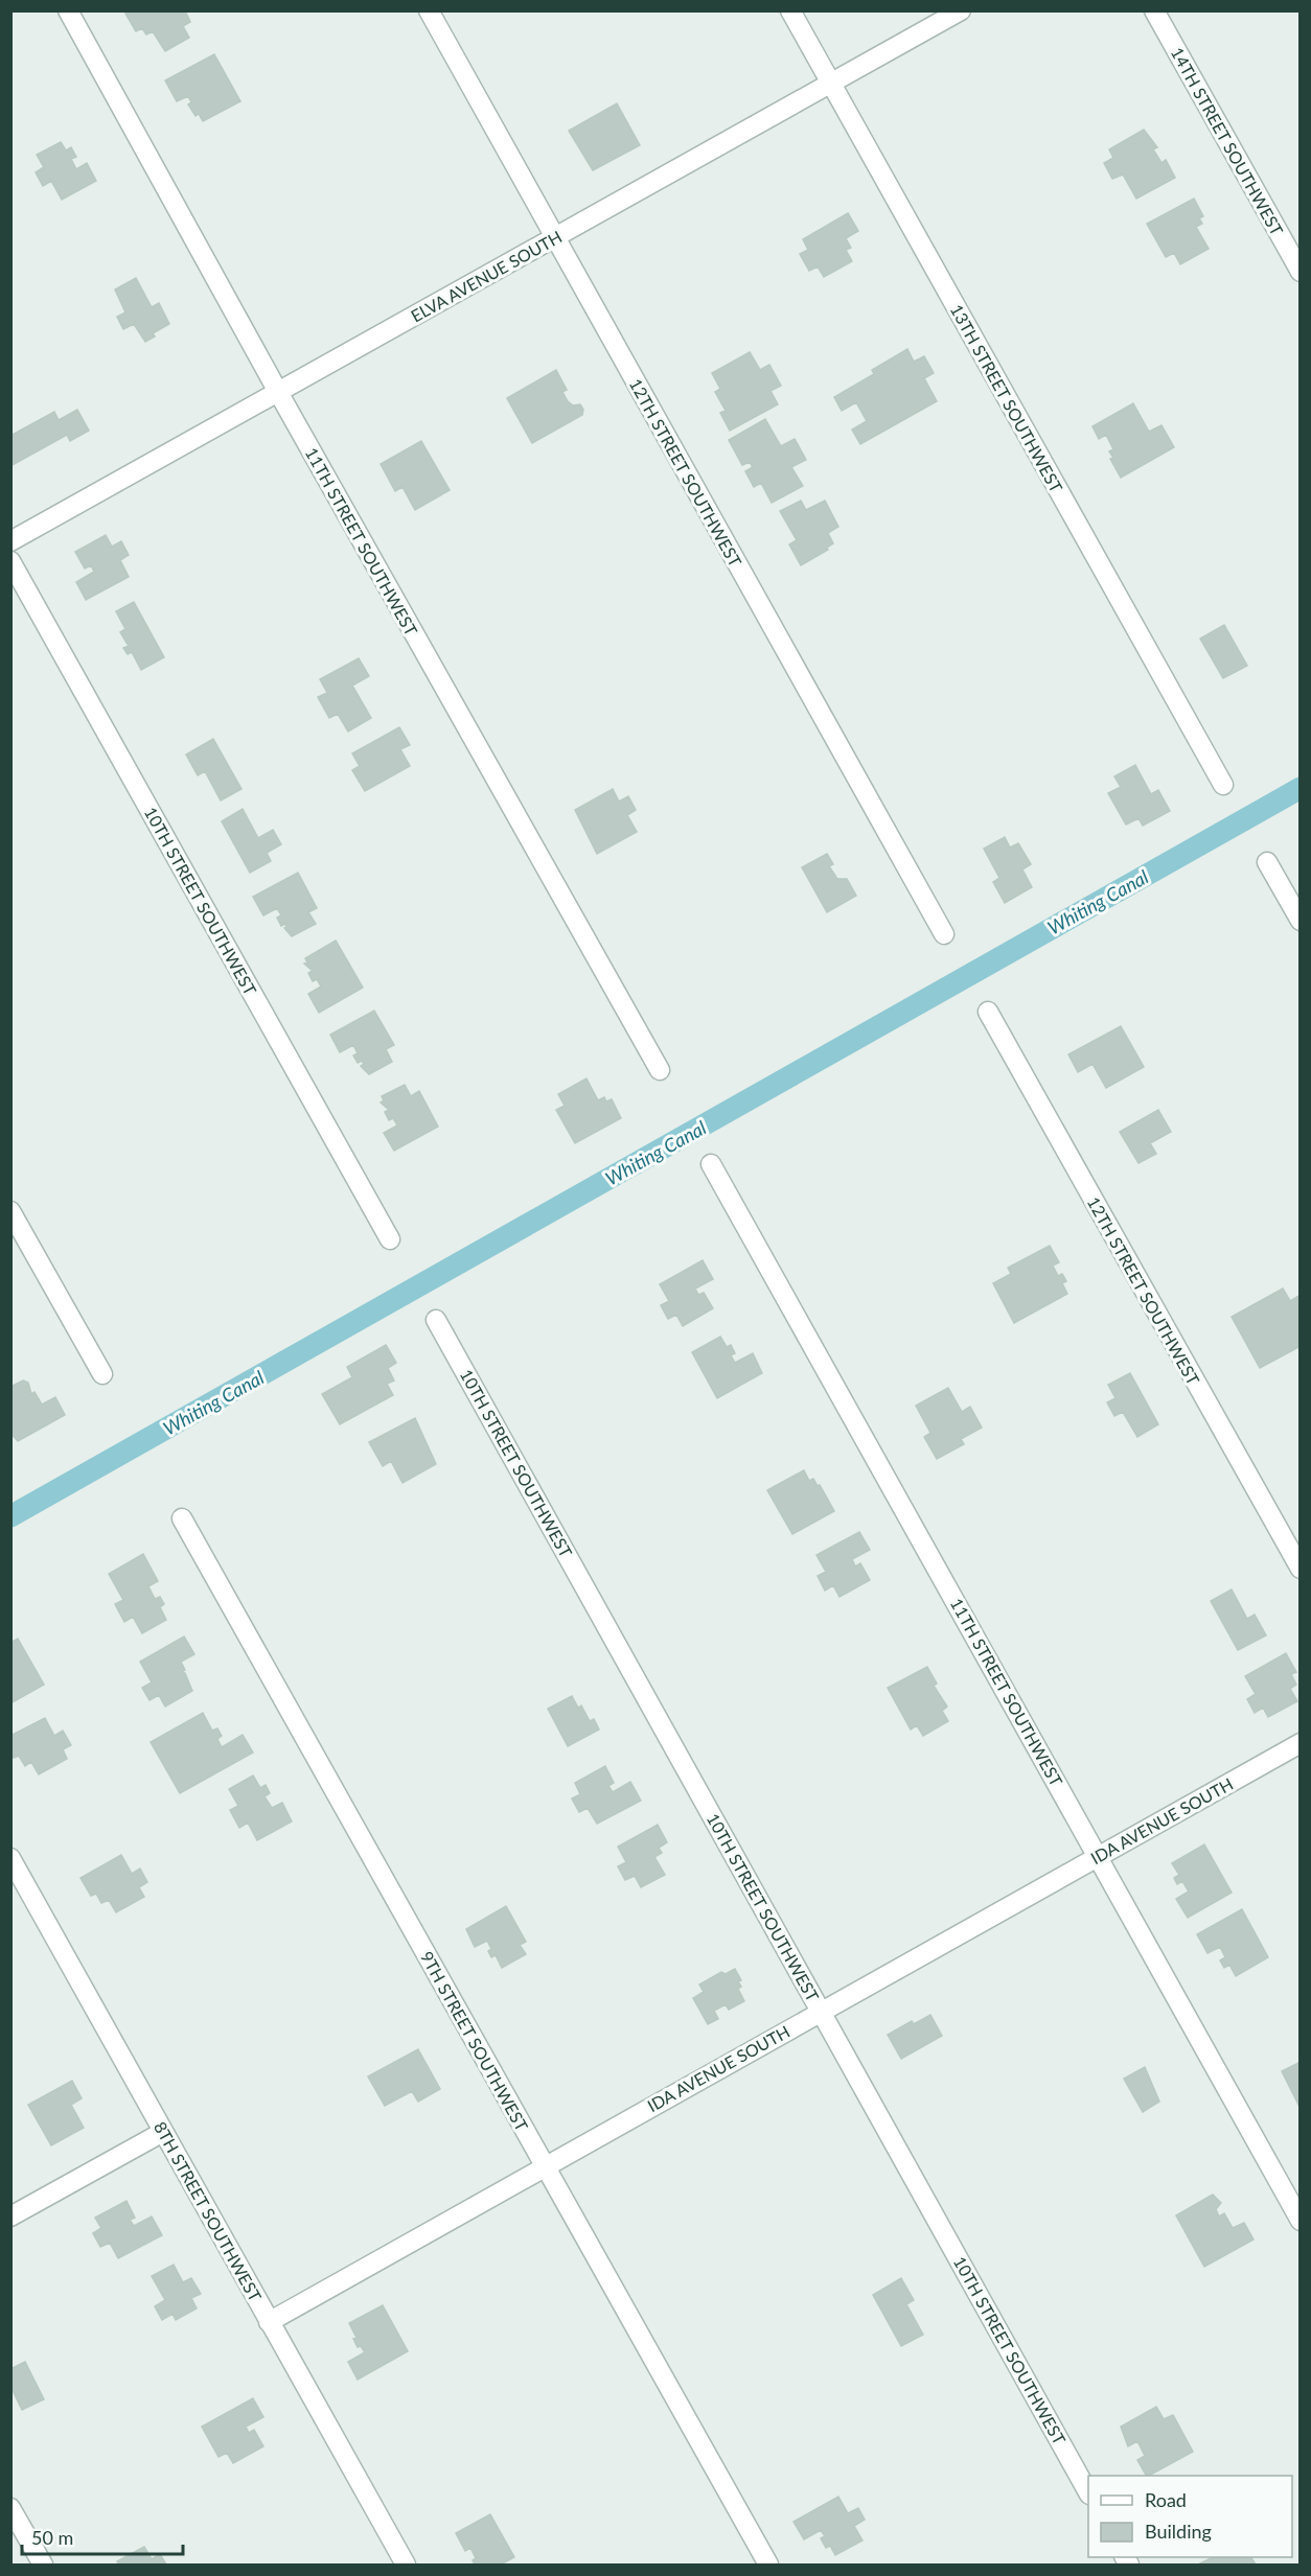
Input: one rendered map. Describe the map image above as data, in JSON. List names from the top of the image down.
{
  "streets": {
    "street": [
      "14TH STREET SOUTHWEST",
      "ELVA AVENUE SOUTH",
      "13TH STREET SOUTHWEST",
      "12TH STREET SOUTHWEST",
      "11TH STREET SOUTHWEST",
      "10TH STREET SOUTHWEST",
      "IDA AVENUE SOUTH",
      "9TH STREET SOUTHWEST",
      "8TH STREET SOUTHWEST"
    ]
  },
  "crossings": [
    ["ELVA AVENUE SOUTH", "13TH STREET SOUTHWEST"],
    ["ELVA AVENUE SOUTH", "12TH STREET SOUTHWEST"],
    ["ELVA AVENUE SOUTH", "11TH STREET SOUTHWEST"],
    ["11TH STREET SOUTHWEST", "IDA AVENUE SOUTH"],
    ["10TH STREET SOUTHWEST", "IDA AVENUE SOUTH"],
    ["IDA AVENUE SOUTH", "9TH STREET SOUTHWEST"],
    ["IDA AVENUE SOUTH", "8TH STREET SOUTHWEST"]
  ],
  "water": ["Whiting Canal"],
  "legend": ["Road", "Building"],
  "scale_bar": "50 m"
}
